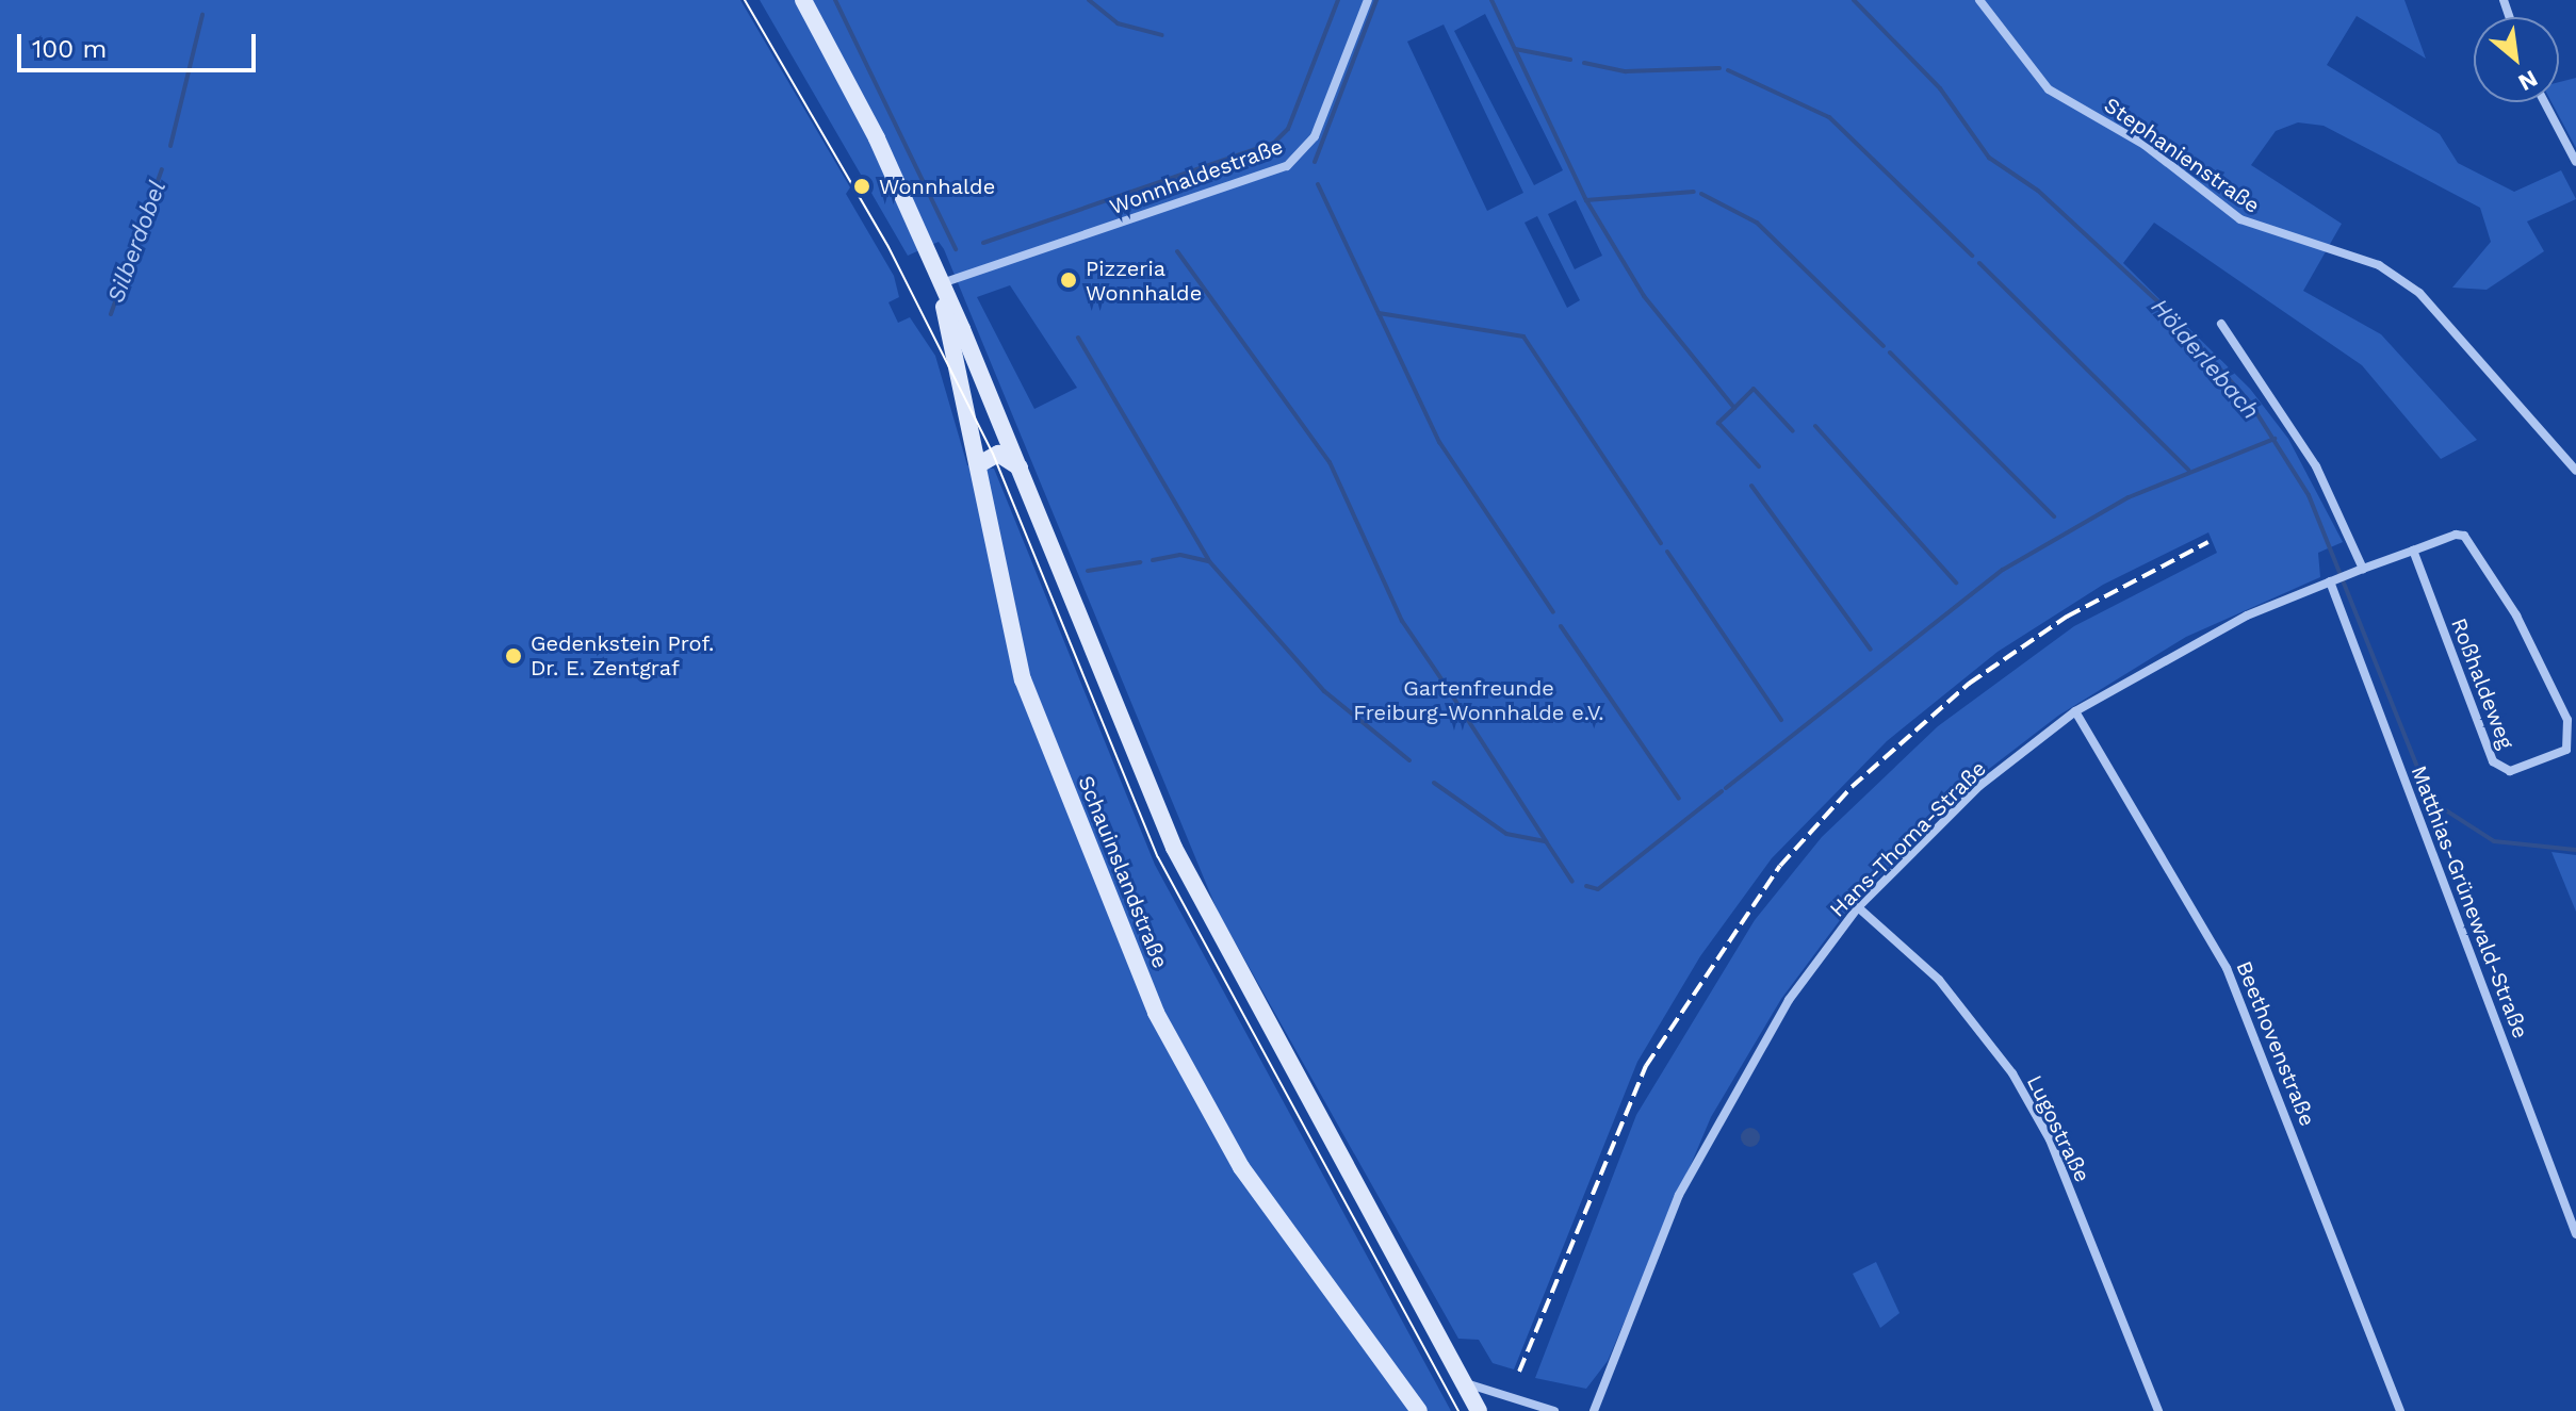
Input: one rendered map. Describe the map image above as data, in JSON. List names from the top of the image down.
{
  "streets": {
    "main road": ["Schauinslandstraße"],
    "street": [
      "Stephanienstraße",
      "Wonnhaldestraße",
      "Roßhaldeweg",
      "Hans-Thoma-Straße",
      "Matthias-Grünewald-Straße",
      "Beethovenstraße",
      "Lugostraße"
    ]
  },
  "crossings": [
    ["Wonnhaldestraße", "Schauinslandstraße"],
    ["Roßhaldeweg", "Hans-Thoma-Straße"],
    ["Roßhaldeweg", "Matthias-Grünewald-Straße"],
    ["Hans-Thoma-Straße", "Matthias-Grünewald-Straße"],
    ["Hans-Thoma-Straße", "Beethovenstraße"],
    ["Hans-Thoma-Straße", "Lugostraße"]
  ],
  "water": ["Silberdobel", "Hölderlebach"],
  "parks": ["Gartenfreunde Freiburg-Wonnhalde e.V."],
  "places": ["Wonnhalde", "Pizzeria Wonnhalde", "Gedenkstein Prof. Dr. E. Zentgraf"],
  "scale_bar": "100 m",
  "north": "bottom right"
}
